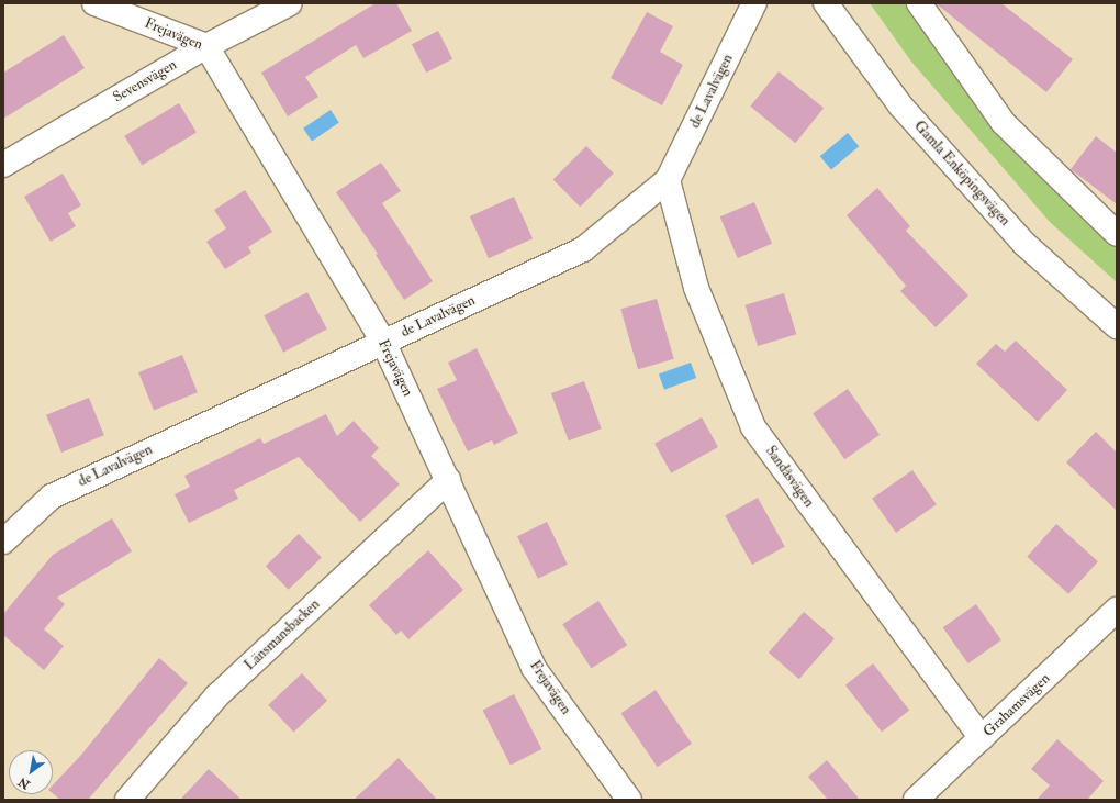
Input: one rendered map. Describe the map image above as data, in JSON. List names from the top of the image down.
{
  "streets": {
    "street": [
      "Frejavägen",
      "Sevensvägen",
      "de Lavalvägen",
      "Gamla Enköpingsvägen",
      "Sandåsvägen",
      "Länsmansbacken",
      "Grahamsvägen"
    ]
  },
  "crossings": [
    ["Frejavägen", "Sevensvägen"],
    ["Frejavägen", "de Lavalvägen"],
    ["Frejavägen", "Länsmansbacken"],
    ["de Lavalvägen", "Sandåsvägen"],
    ["Sandåsvägen", "Grahamsvägen"]
  ],
  "north": "bottom left"
}
